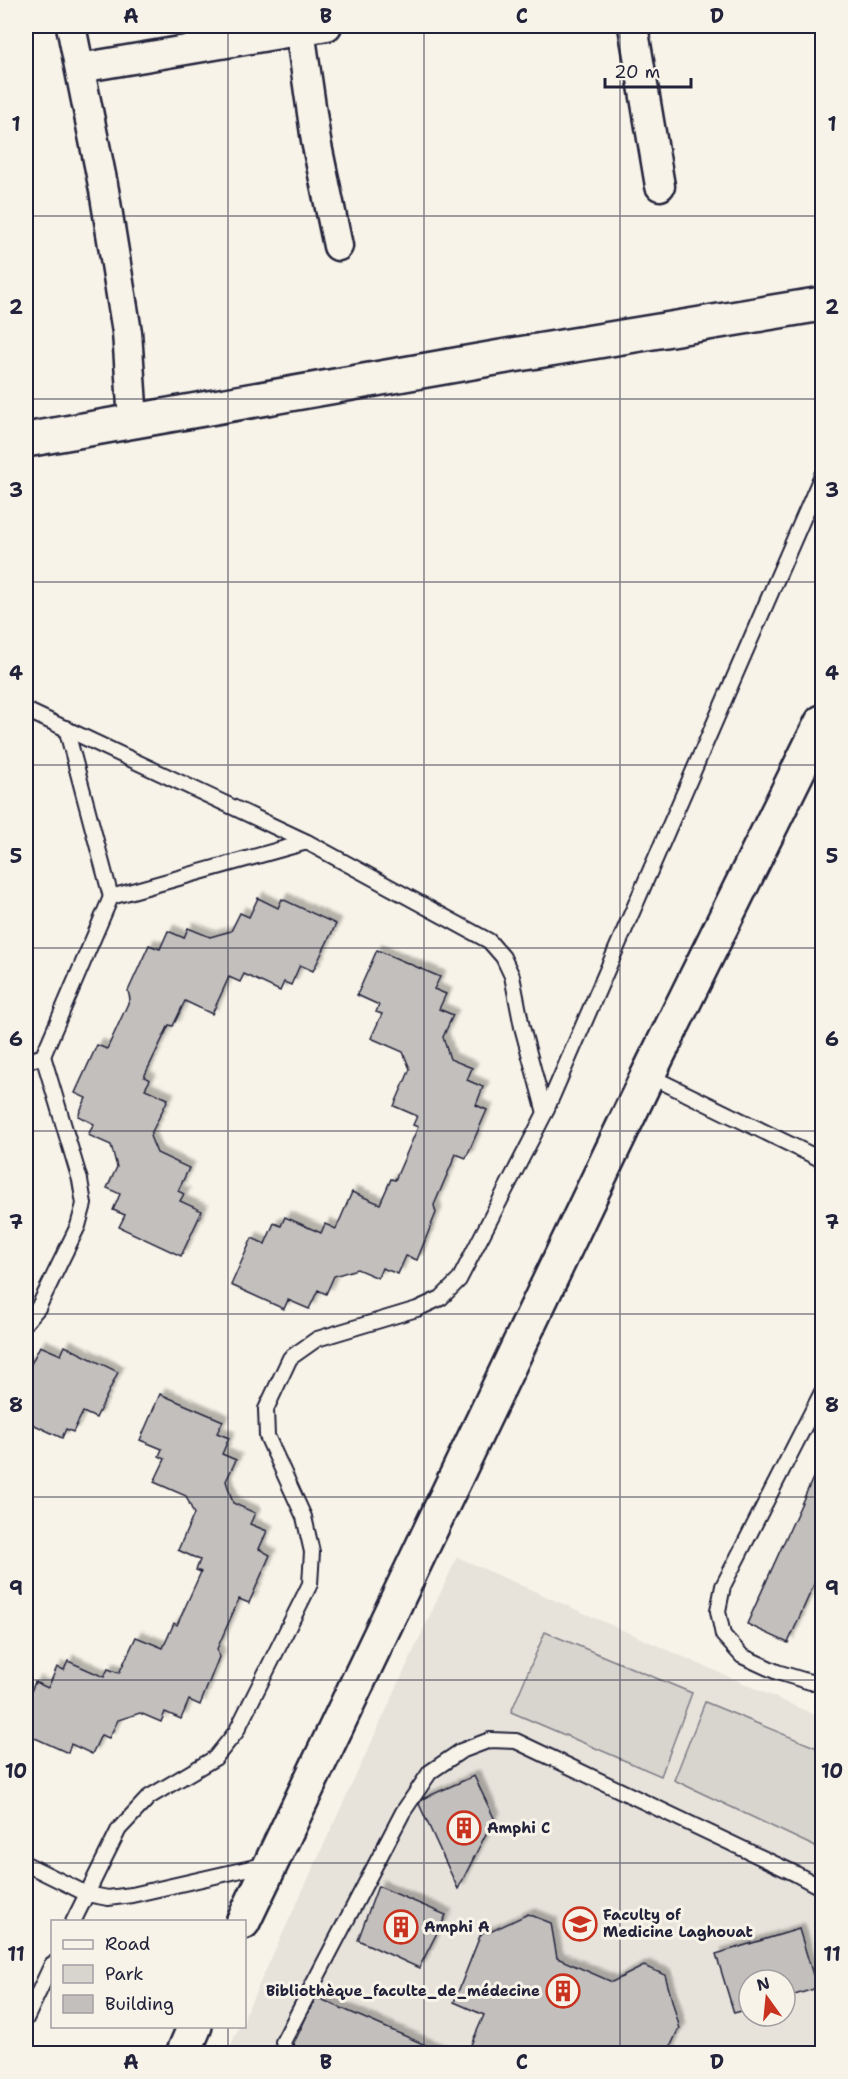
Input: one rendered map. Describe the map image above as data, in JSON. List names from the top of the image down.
{
  "places": {
    "building": ["Amphi C", "Amphi A", "Bibliothèque_faculte_de_médecine"],
    "school or university": ["Faculty of Medicine Laghouat"]
  },
  "legend": ["Road", "Park", "Building"],
  "scale_bar": "20 m",
  "north": "top",
  "grid": {
    "columns": [
      "A",
      "B",
      "C",
      "D"
    ],
    "rows": [
      "1",
      "2",
      "3",
      "4",
      "5",
      "6",
      "7",
      "8",
      "9",
      "10",
      "11"
    ]
  }
}
